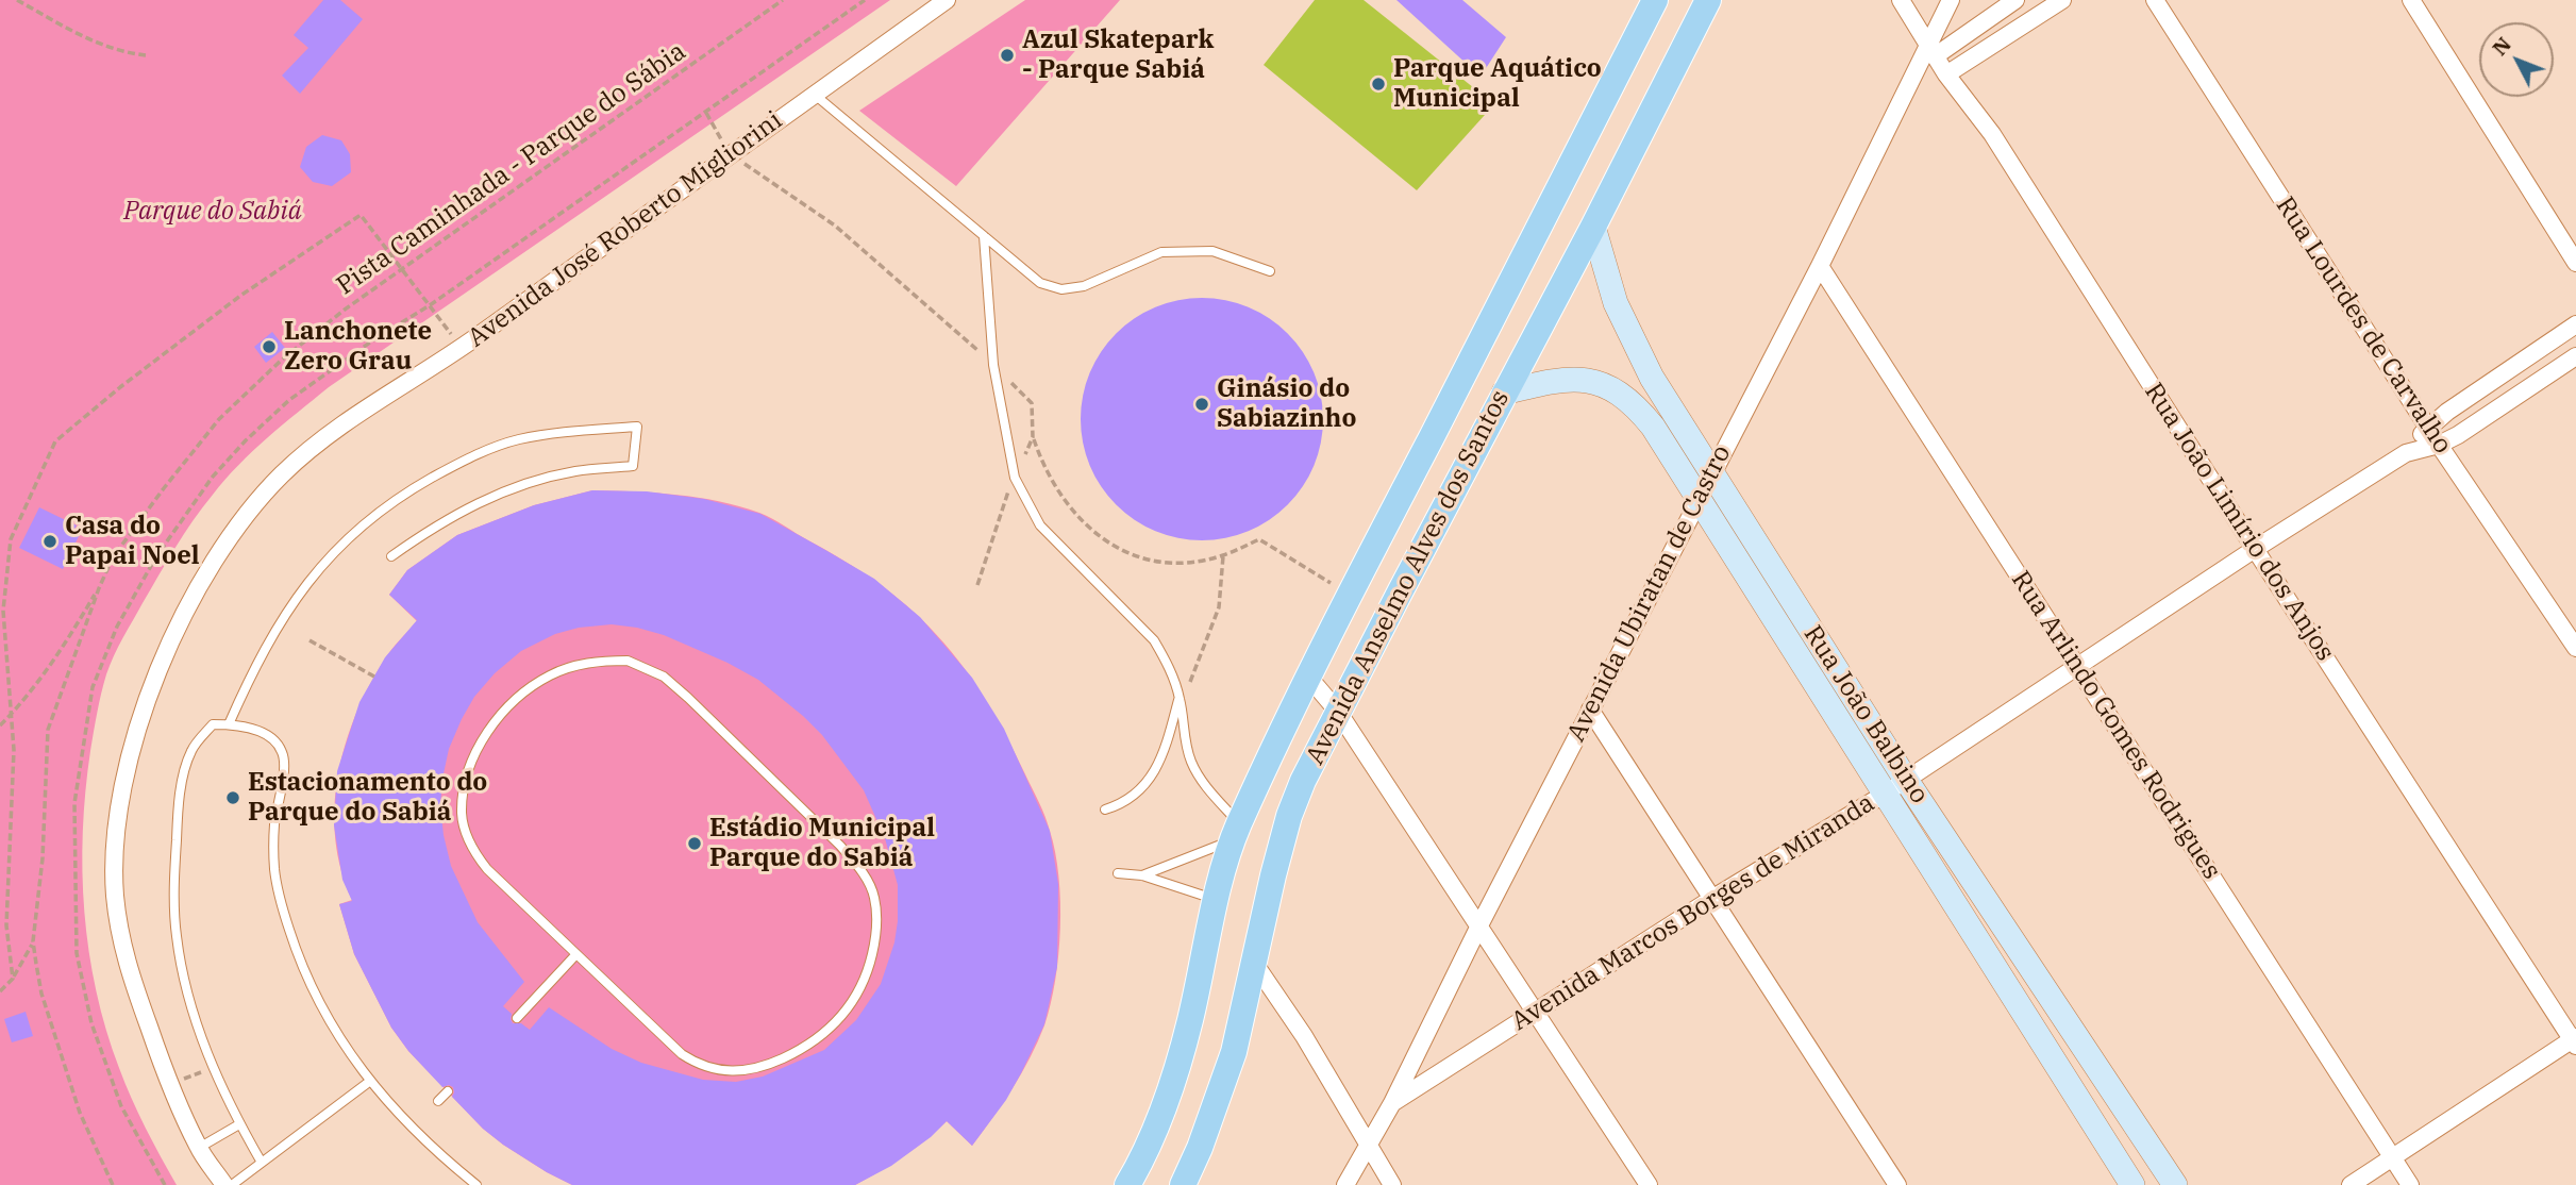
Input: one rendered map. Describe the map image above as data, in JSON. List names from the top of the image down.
{
  "streets": {
    "main road": ["Avenida Anselmo Alves dos Santos", "Rua João Balbino"],
    "street": [
      "Avenida José Roberto Migliorini",
      "Rua Lourdes de Carvalho",
      "Rua João Limírio dos Anjos",
      "Avenida Ubiratan de Castro",
      "Rua Arlindo Gomes Rodrigues",
      "Avenida Marcos Borges de Miranda"
    ],
    "path": ["Pista Caminhada - Parque do Sábia"]
  },
  "crossings": [
    ["Rua Lourdes de Carvalho", "Avenida Marcos Borges de Miranda"],
    ["Rua João Limírio dos Anjos", "Avenida Ubiratan de Castro"],
    ["Rua João Limírio dos Anjos", "Avenida Marcos Borges de Miranda"],
    ["Avenida Anselmo Alves dos Santos", "Rua João Balbino"],
    ["Avenida Ubiratan de Castro", "Rua João Balbino"],
    ["Avenida Ubiratan de Castro", "Rua Arlindo Gomes Rodrigues"],
    ["Avenida Ubiratan de Castro", "Avenida Marcos Borges de Miranda"],
    ["Rua João Balbino", "Avenida Marcos Borges de Miranda"],
    ["Rua Arlindo Gomes Rodrigues", "Avenida Marcos Borges de Miranda"]
  ],
  "parks": ["Parque do Sabiá"],
  "places": [
    "Azul Skatepark - Parque Sabiá",
    "Parque Aquático Municipal",
    "Lanchonete Zero Grau",
    "Ginásio do Sabiazinho",
    "Casa do Papai Noel",
    "Estacionamento do Parque do Sabiá",
    "Estádio Municipal Parque do Sabiá"
  ],
  "north": "top left"
}
